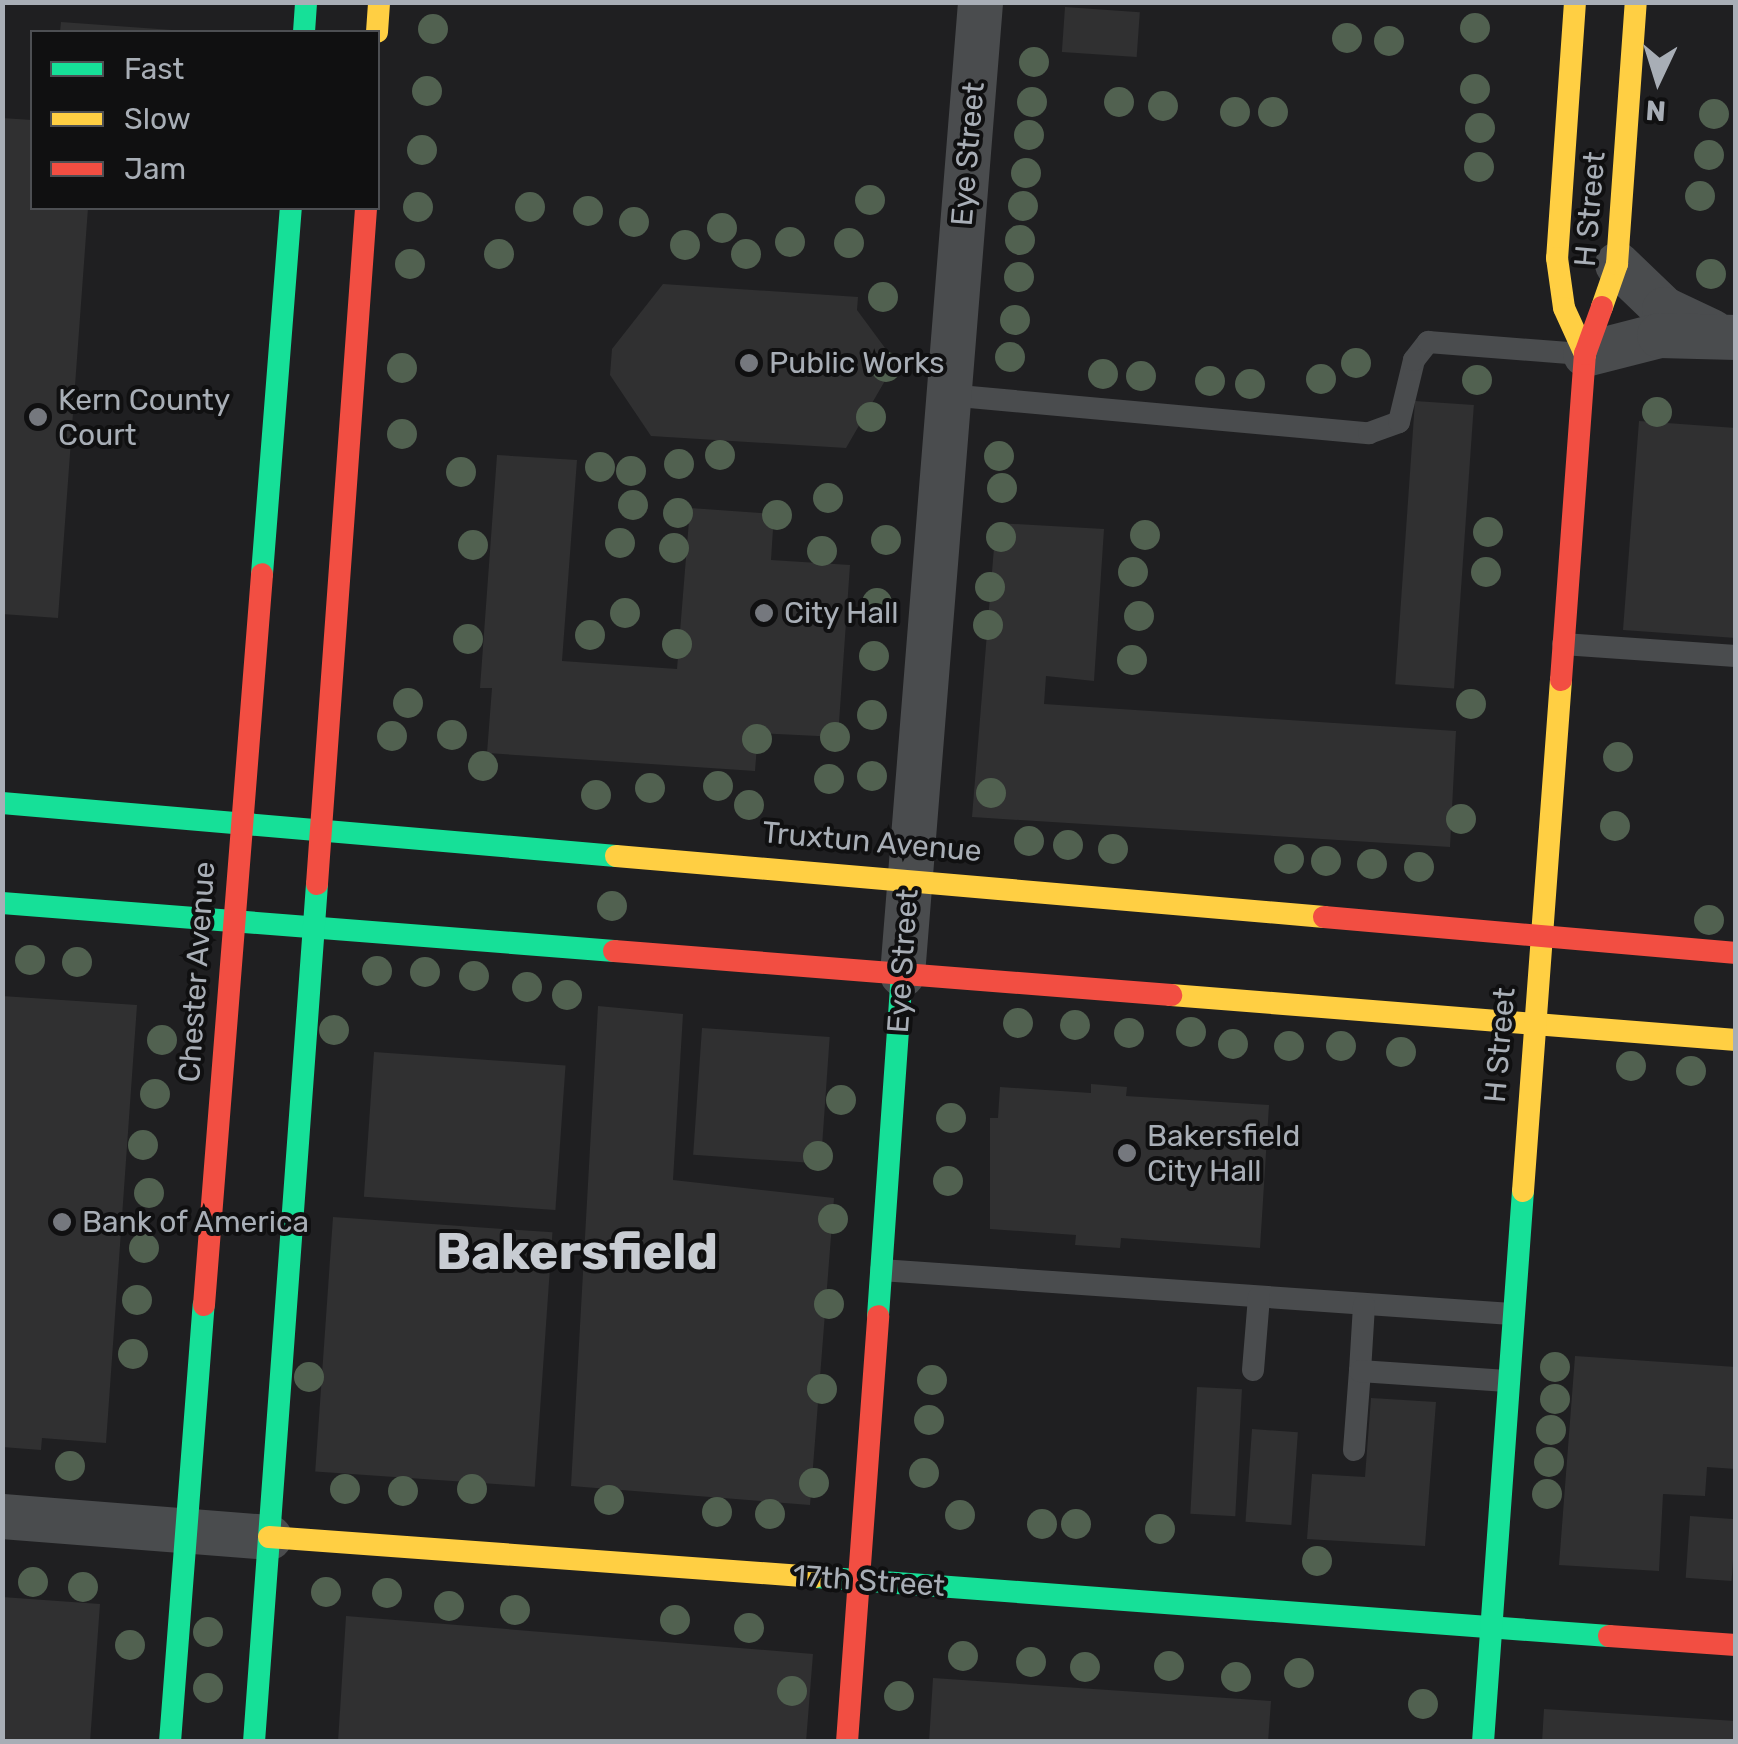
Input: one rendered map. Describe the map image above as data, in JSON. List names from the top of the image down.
{
  "streets": {
    "main road": [
      "Eye Street",
      "H Street",
      "Truxtun Avenue",
      "Chester Avenue",
      "17th Street"
    ]
  },
  "crossings": [
    ["Eye Street", "Truxtun Avenue"],
    ["Eye Street", "17th Street"],
    ["H Street", "Truxtun Avenue"],
    ["H Street", "17th Street"],
    ["Truxtun Avenue", "Chester Avenue"],
    ["Chester Avenue", "17th Street"]
  ],
  "districts": ["Bakersfield"],
  "places": [
    "Public Works",
    "Kern County Court",
    "City Hall",
    "Bakersfield City Hall",
    "Bank of America"
  ],
  "legend": ["Fast", "Slow", "Jam"],
  "north": "bottom"
}
